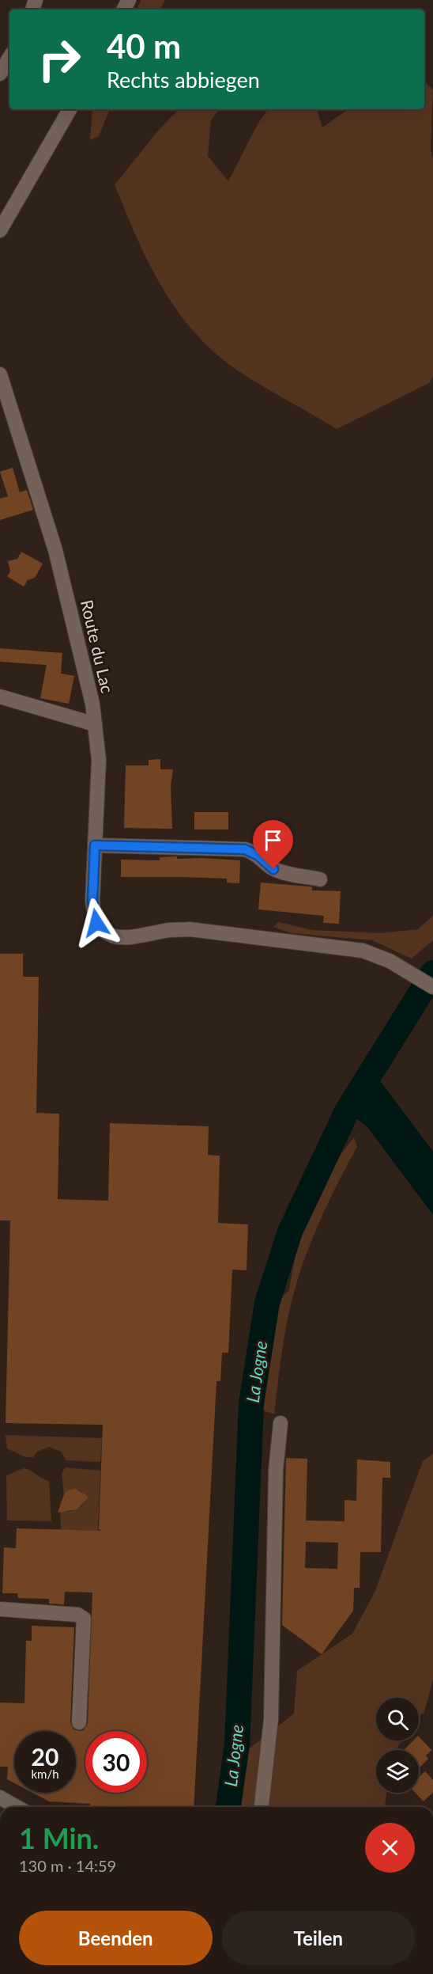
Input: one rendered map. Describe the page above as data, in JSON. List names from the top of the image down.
{
  "streets": {
    "street": ["Route du Lac"]
  },
  "water": ["La Jogne"],
  "page": {
    "turn": ["40 m", "Rechts abbiegen"],
    "speed": "20 km/h",
    "limit": "30",
    "heading": ["1 Min.", "130 m · 14:59"],
    "buttons": ["Beenden", "Teilen"]
  }
}
